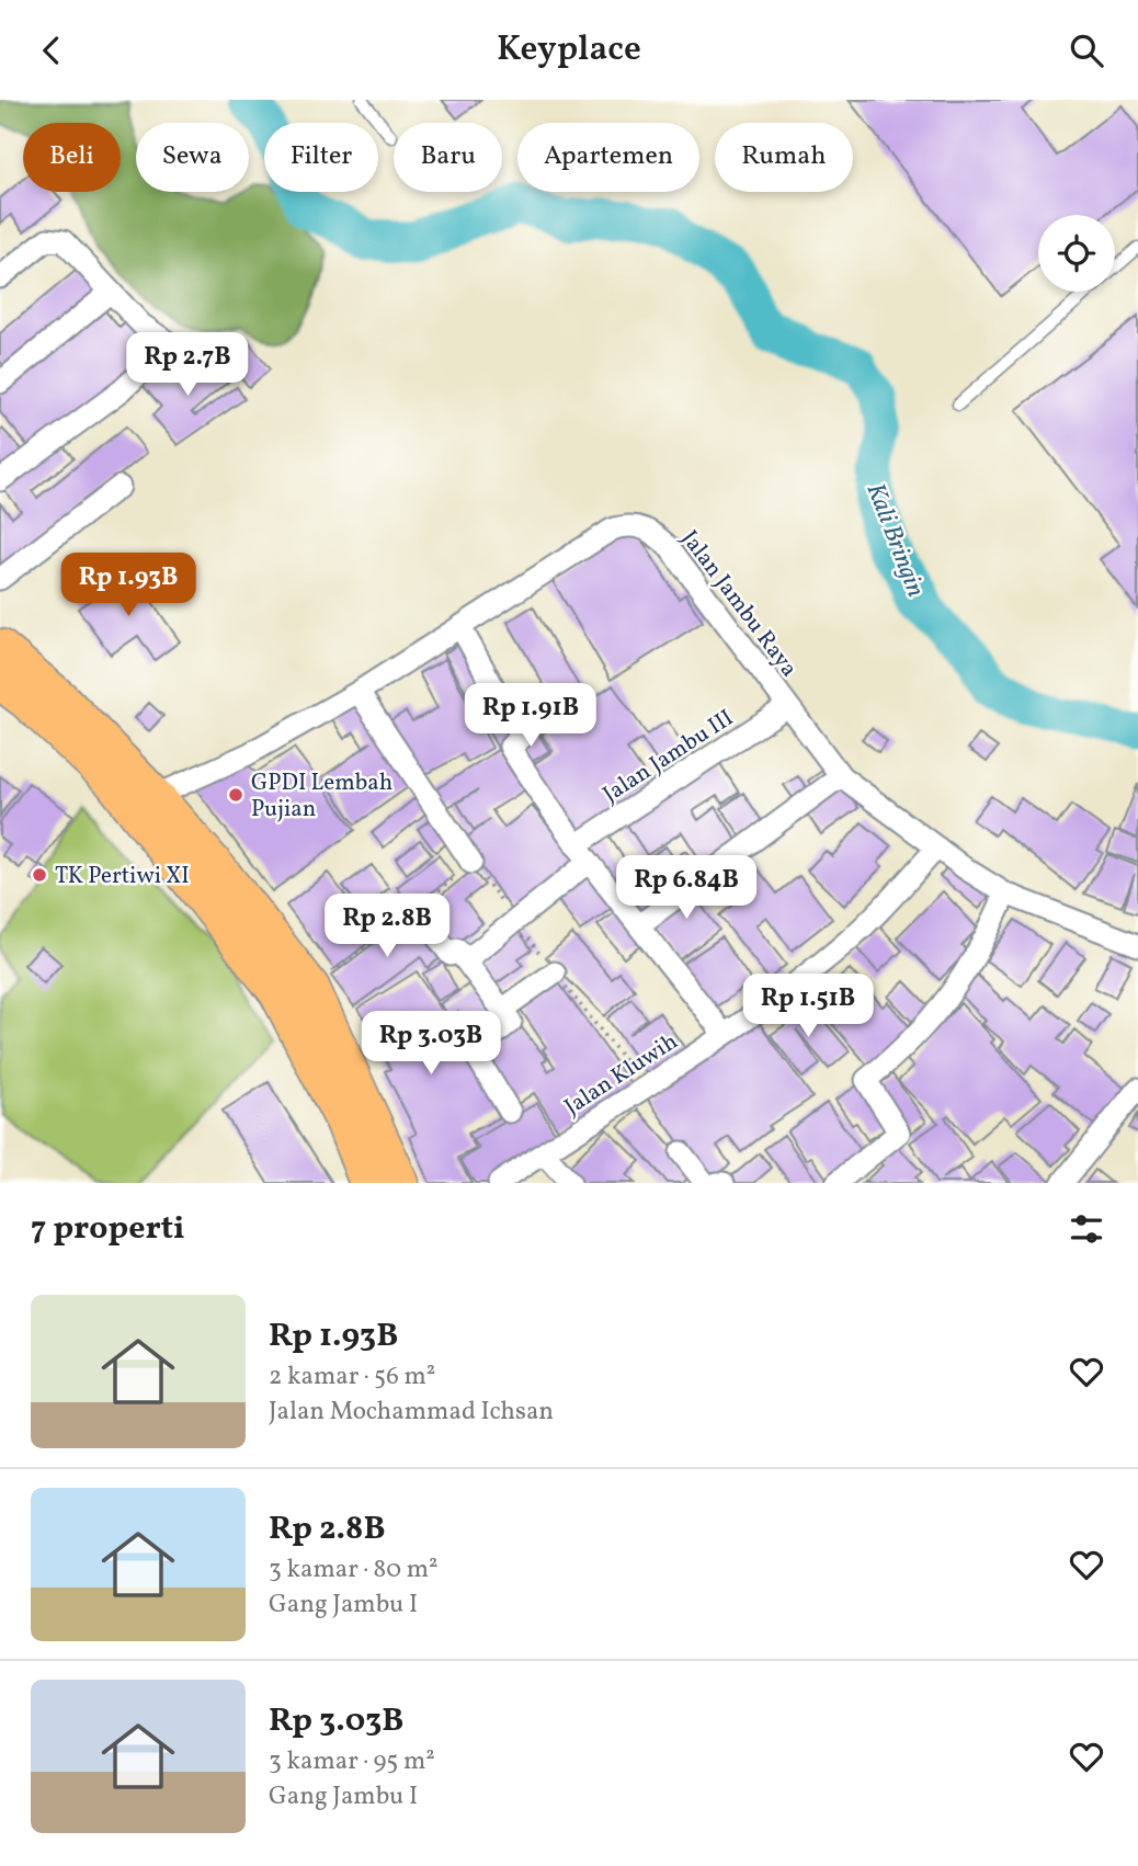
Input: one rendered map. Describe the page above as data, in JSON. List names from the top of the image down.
{
  "streets": {
    "street": ["Jalan Jambu Raya", "Jalan Jambu III", "Jalan Kluwih"]
  },
  "crossings": [
    ["Jalan Jambu Raya", "Jalan Jambu III"],
    ["Jalan Jambu Raya", "Jalan Kluwih"]
  ],
  "water": ["Kali Bringin"],
  "places": ["GPDI Lembah Pujian", "TK Pertiwi XI"],
  "page": {
    "header": "Keyplace",
    "chip": [
      "Beli",
      "Sewa",
      "Filter",
      "Baru",
      "Apartemen",
      "Rumah"
    ],
    "price": [
      "Rp 2.7B",
      "Rp 1.93B",
      "Rp 1.91B",
      "Rp 6.84B",
      "Rp 2.8B",
      "Rp 1.51B",
      "Rp 3.03B"
    ],
    "heading": "7 properti",
    "list": [
      {
        "name": "Rp 1.93B",
        "note": "2 kamar · 56 m² · Jalan Mochammad Ichsan"
      },
      {
        "name": "Rp 2.8B",
        "note": "3 kamar · 80 m² · Gang Jambu I"
      },
      {
        "name": "Rp 3.03B",
        "note": "3 kamar · 95 m² · Gang Jambu I"
      }
    ]
  }
}
